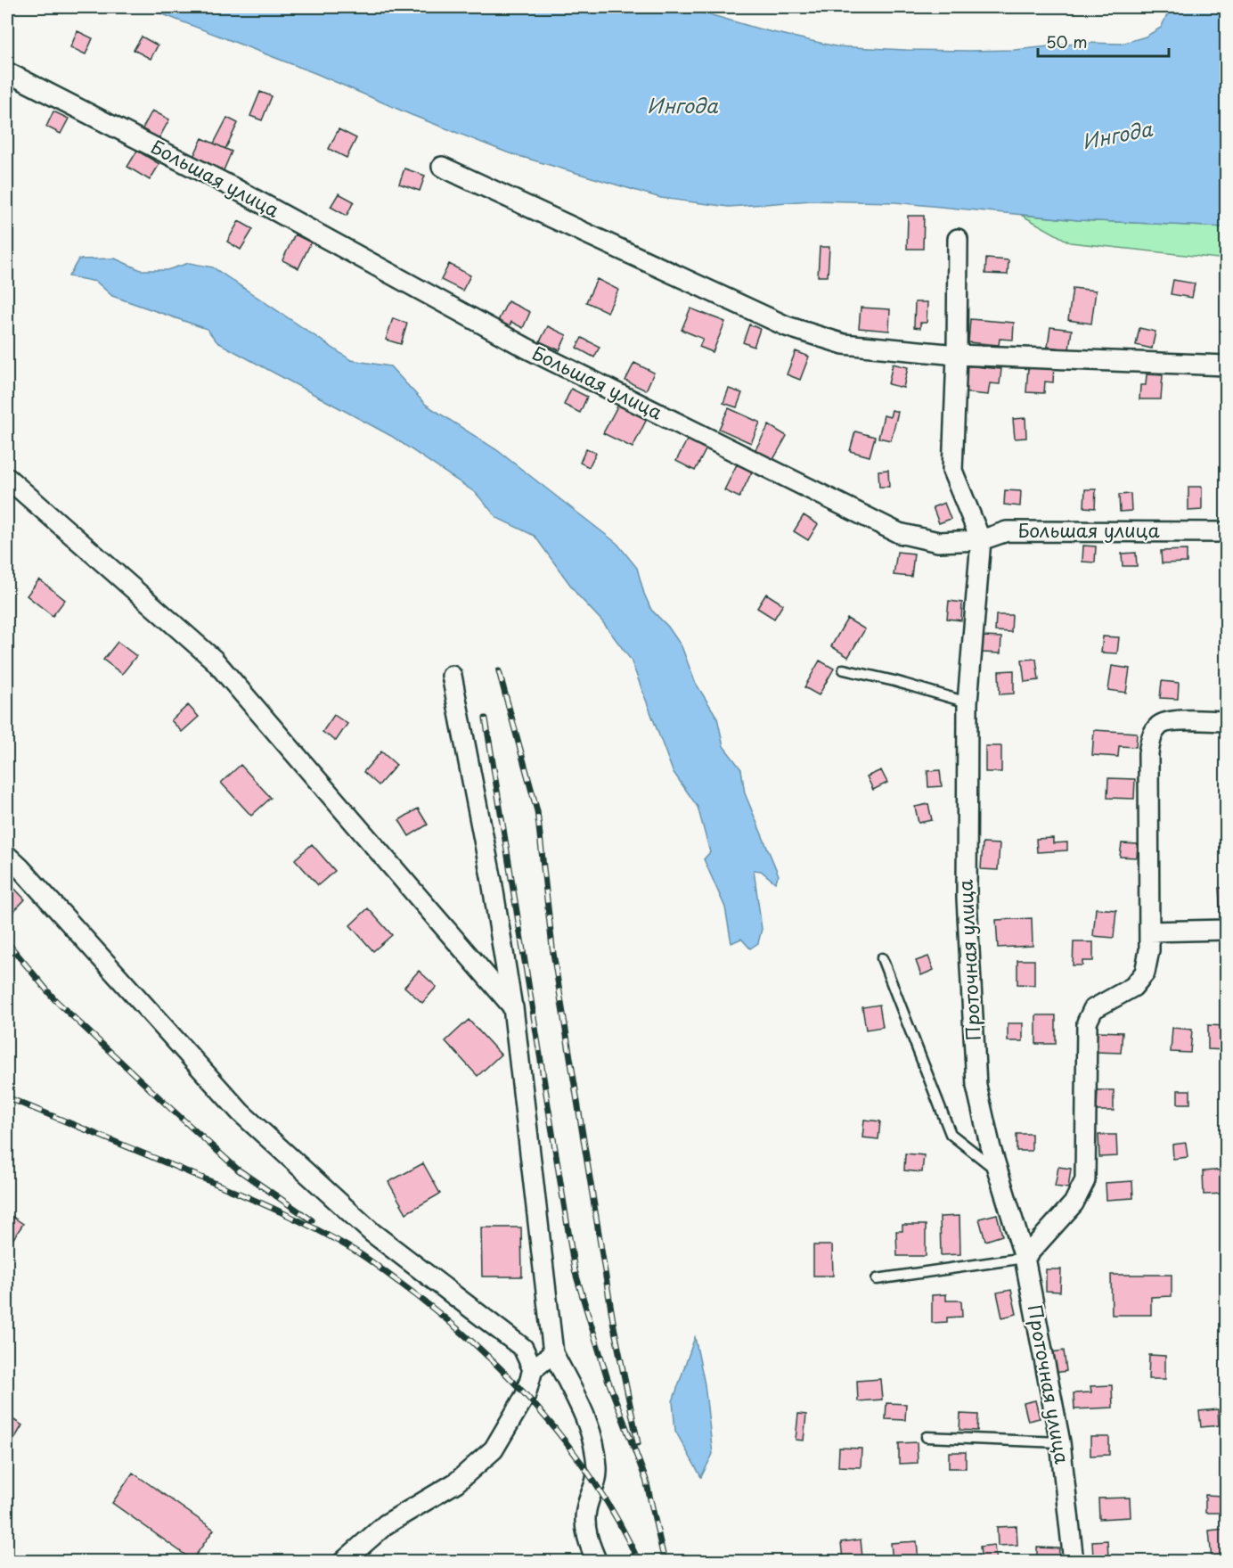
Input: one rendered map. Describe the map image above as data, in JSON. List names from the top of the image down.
{
  "streets": {
    "street": ["Большая улица", "Проточная улица"]
  },
  "crossings": [
    ["Большая улица", "Проточная улица"]
  ],
  "water": ["Ингода"],
  "scale_bar": "50 m"
}
